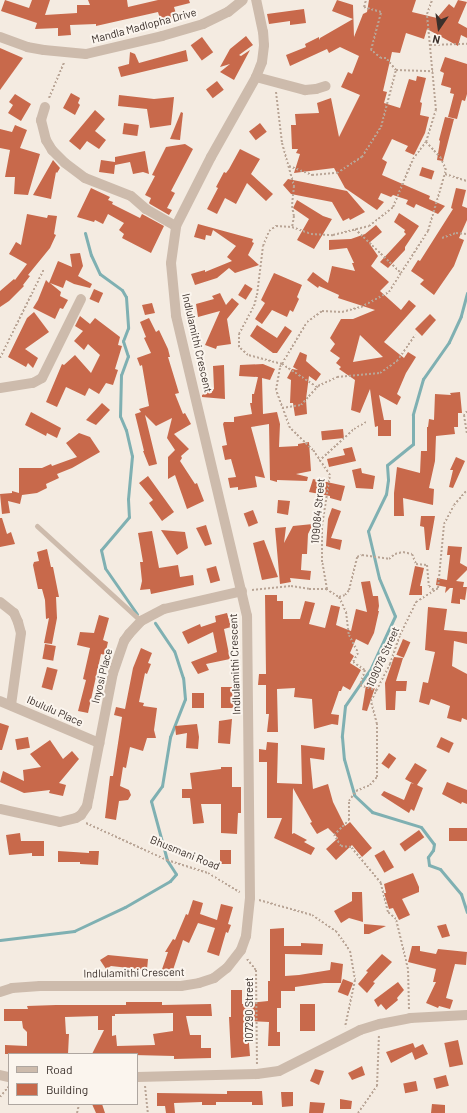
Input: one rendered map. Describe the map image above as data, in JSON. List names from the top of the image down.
{
  "streets": {
    "street": [
      "Mandla Madlopha Drive",
      "Indlulamithi Crescent",
      "Inyosi Place",
      "Ibululu Place"
    ],
    "path": [
      "109084 Street",
      "109078 Street",
      "Bhusmani Road",
      "107290 Street"
    ]
  },
  "crossings": [
    ["Indlulamithi Crescent", "Inyosi Place"],
    ["Indlulamithi Crescent", "Bhusmani Road"],
    ["Indlulamithi Crescent", "107290 Street"],
    ["Inyosi Place", "Ibululu Place"],
    ["Inyosi Place", "Bhusmani Road"]
  ],
  "legend": ["Road", "Building"],
  "north": "bottom"
}
